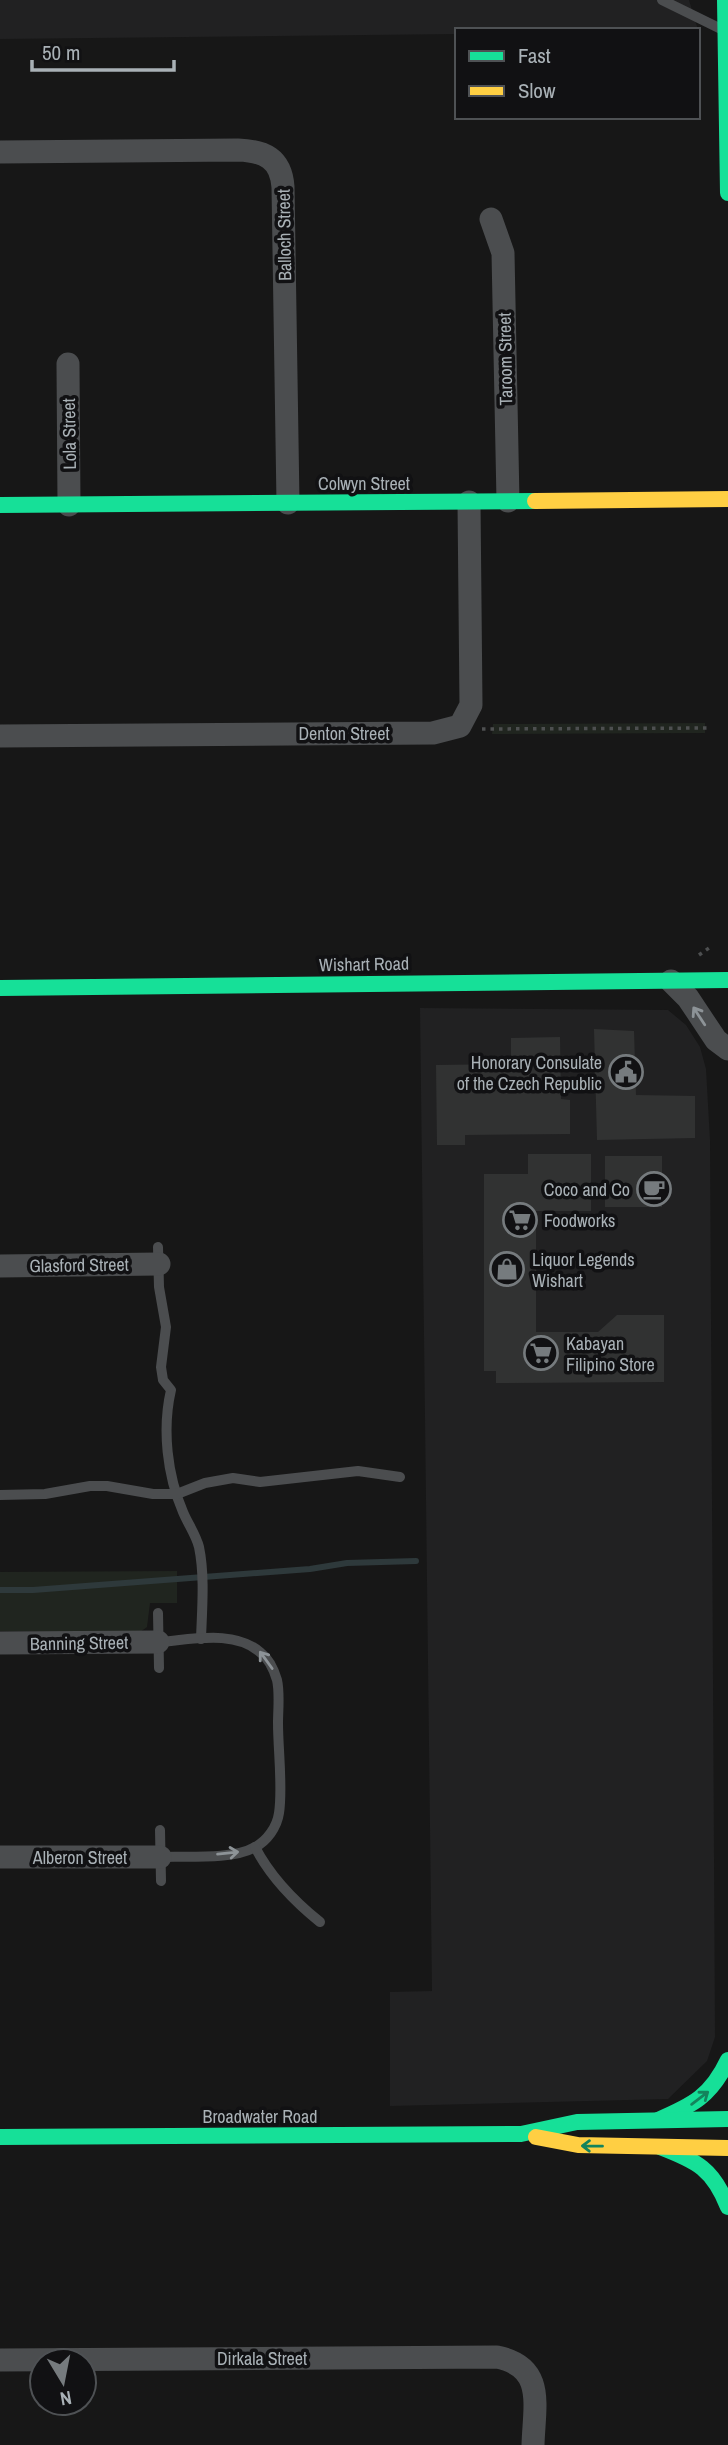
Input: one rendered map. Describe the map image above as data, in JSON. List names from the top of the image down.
{
  "streets": {
    "street": [
      "Balloch Street",
      "Taroom Street",
      "Lola Street",
      "Colwyn Street",
      "Denton Street",
      "Wishart Road",
      "Glasford Street",
      "Banning Street",
      "Alberon Street",
      "Broadwater Road",
      "Dirkala Street"
    ]
  },
  "crossings": [
    ["Balloch Street", "Colwyn Street"],
    ["Taroom Street", "Colwyn Street"],
    ["Lola Street", "Colwyn Street"]
  ],
  "places": {
    "public building": ["Honorary Consulate of the Czech Republic"],
    "cafe": ["Coco and Co"],
    "supermarket": ["Foodworks", "Kabayan Filipino Store"],
    "shop": ["Liquor Legends Wishart"]
  },
  "legend": ["Fast", "Slow"],
  "scale_bar": "50 m",
  "north": "bottom"
}
